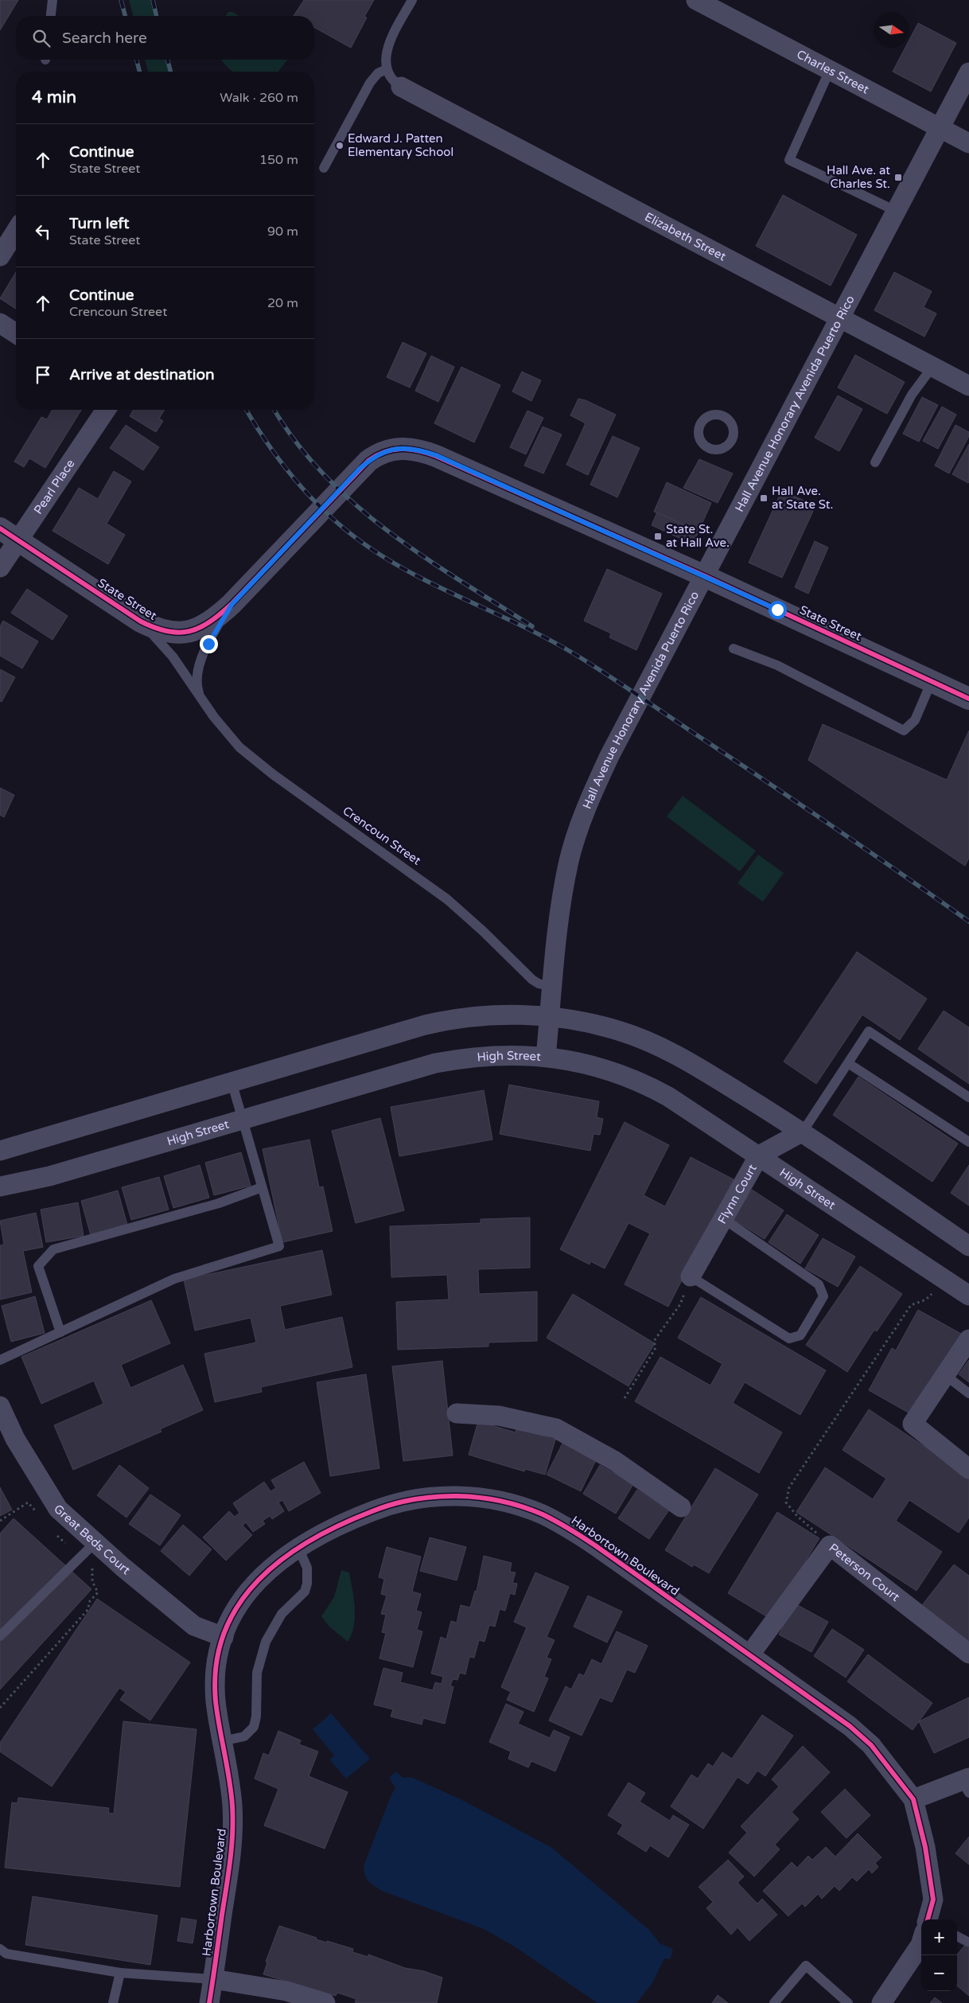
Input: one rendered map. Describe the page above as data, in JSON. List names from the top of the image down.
{
  "streets": {
    "street": [
      "Charles Street",
      "Elizabeth Street",
      "Hall Avenue Honorary Avenida Puerto Rico",
      "Pearl Place",
      "State Street",
      "High Street",
      "Flynn Court",
      "Great Beds Court",
      "Harbortown Boulevard",
      "Peterson Court"
    ],
    "lane": ["Crencoun Street"]
  },
  "crossings": [
    ["Charles Street", "Hall Avenue Honorary Avenida Puerto Rico"],
    ["Elizabeth Street", "Hall Avenue Honorary Avenida Puerto Rico"],
    ["Hall Avenue Honorary Avenida Puerto Rico", "State Street"],
    ["Hall Avenue Honorary Avenida Puerto Rico", "Crencoun Street"],
    ["Hall Avenue Honorary Avenida Puerto Rico", "High Street"],
    ["Pearl Place", "State Street"],
    ["State Street", "Crencoun Street"],
    ["High Street", "Flynn Court"],
    ["Great Beds Court", "Harbortown Boulevard"],
    ["Harbortown Boulevard", "Peterson Court"]
  ],
  "places": {
    "other": ["Edward J. Patten Elementary School"],
    "transit": ["Hall Ave. at Charles St.", "Hall Ave. at State St.", "State St. at Hall Ave."]
  },
  "north": "right",
  "page": {
    "search": "Search here",
    "heading": ["4 min", "Walk · 260 m"],
    "list": [
      ["Continue", "State Street", "150 m"],
      ["Turn left", "State Street", "90 m"],
      ["Continue", "Crencoun Street", "20 m"],
      "Arrive at destination"
    ],
    "map_buttons": ["+", "−"]
  }
}
